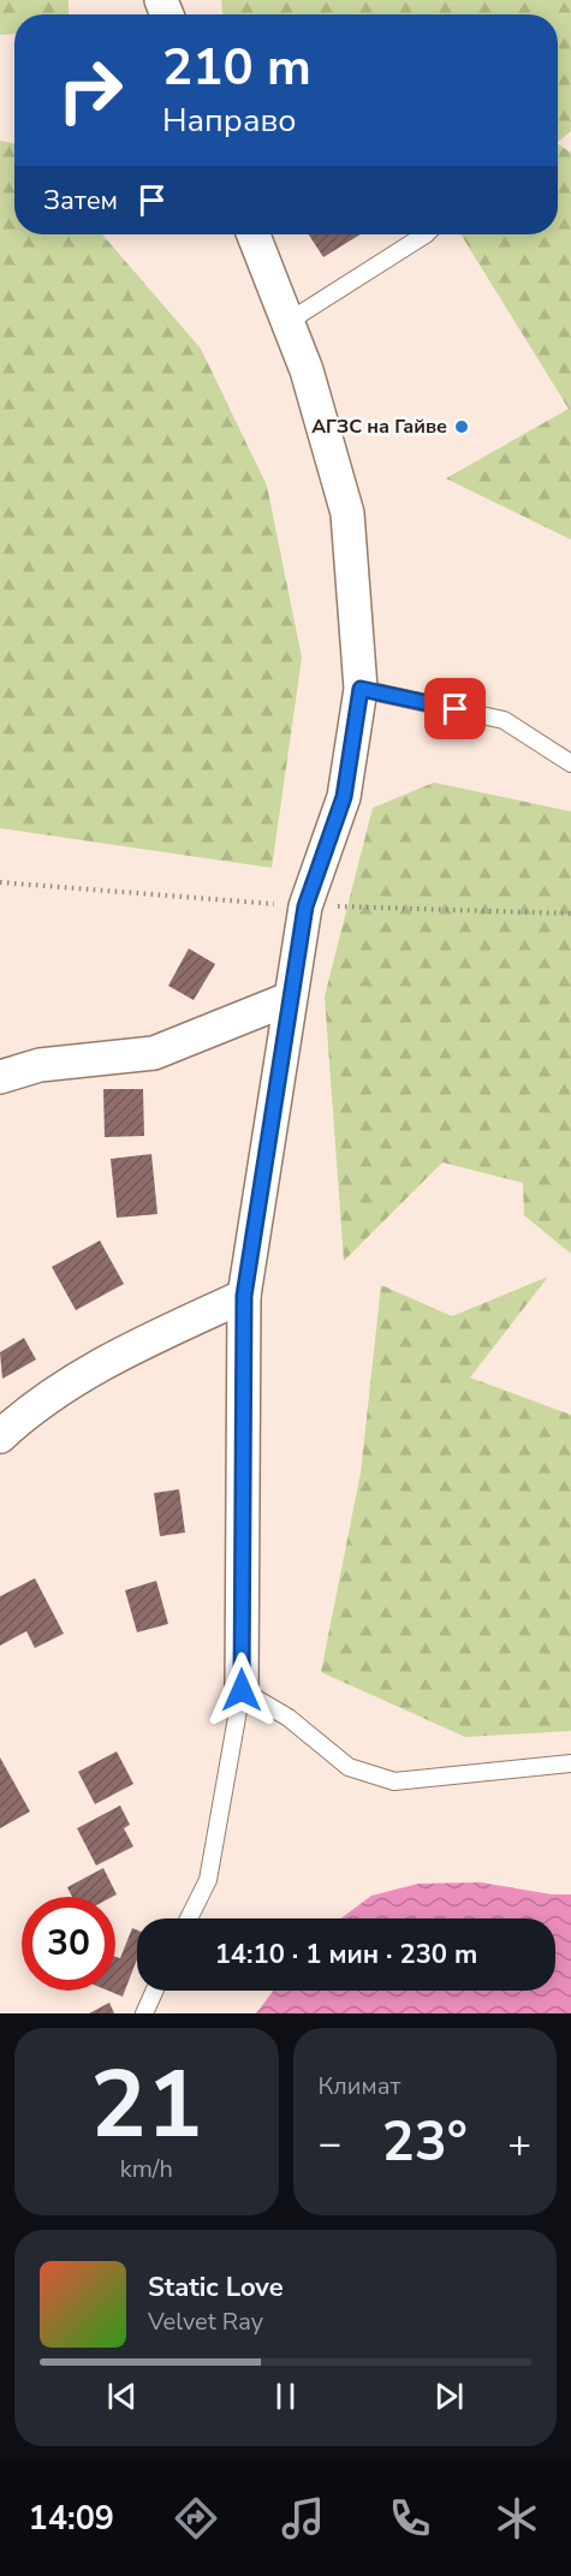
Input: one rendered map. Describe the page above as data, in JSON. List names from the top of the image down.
{
  "places": ["АГЗС на Гайве"],
  "page": {
    "turn": ["210 m", "Направо"],
    "then": "Затем",
    "limit": "30",
    "trip": "14:10 · 1 мин · 230 m",
    "tile": [
      ["21", "km/h"],
      "Климат"
    ],
    "heat": ["−", "23°", "+"],
    "song": ["Static Love", "Velvet Ray"],
    "tabs": "14:09"
  }
}
